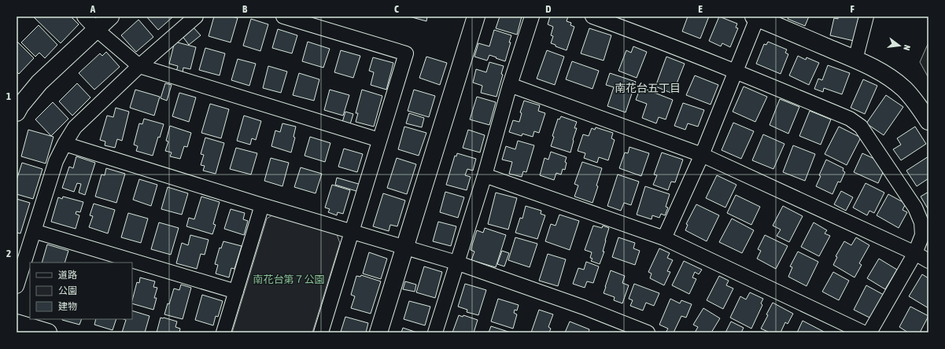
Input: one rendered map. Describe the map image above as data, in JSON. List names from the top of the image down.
{
  "districts": ["南花台五丁目"],
  "parks": ["南花台第７公園"],
  "legend": ["道路", "公園", "建物"],
  "north": "right",
  "grid": {
    "columns": [
      "A",
      "B",
      "C",
      "D",
      "E",
      "F"
    ],
    "rows": ["1", "2"]
  }
}
